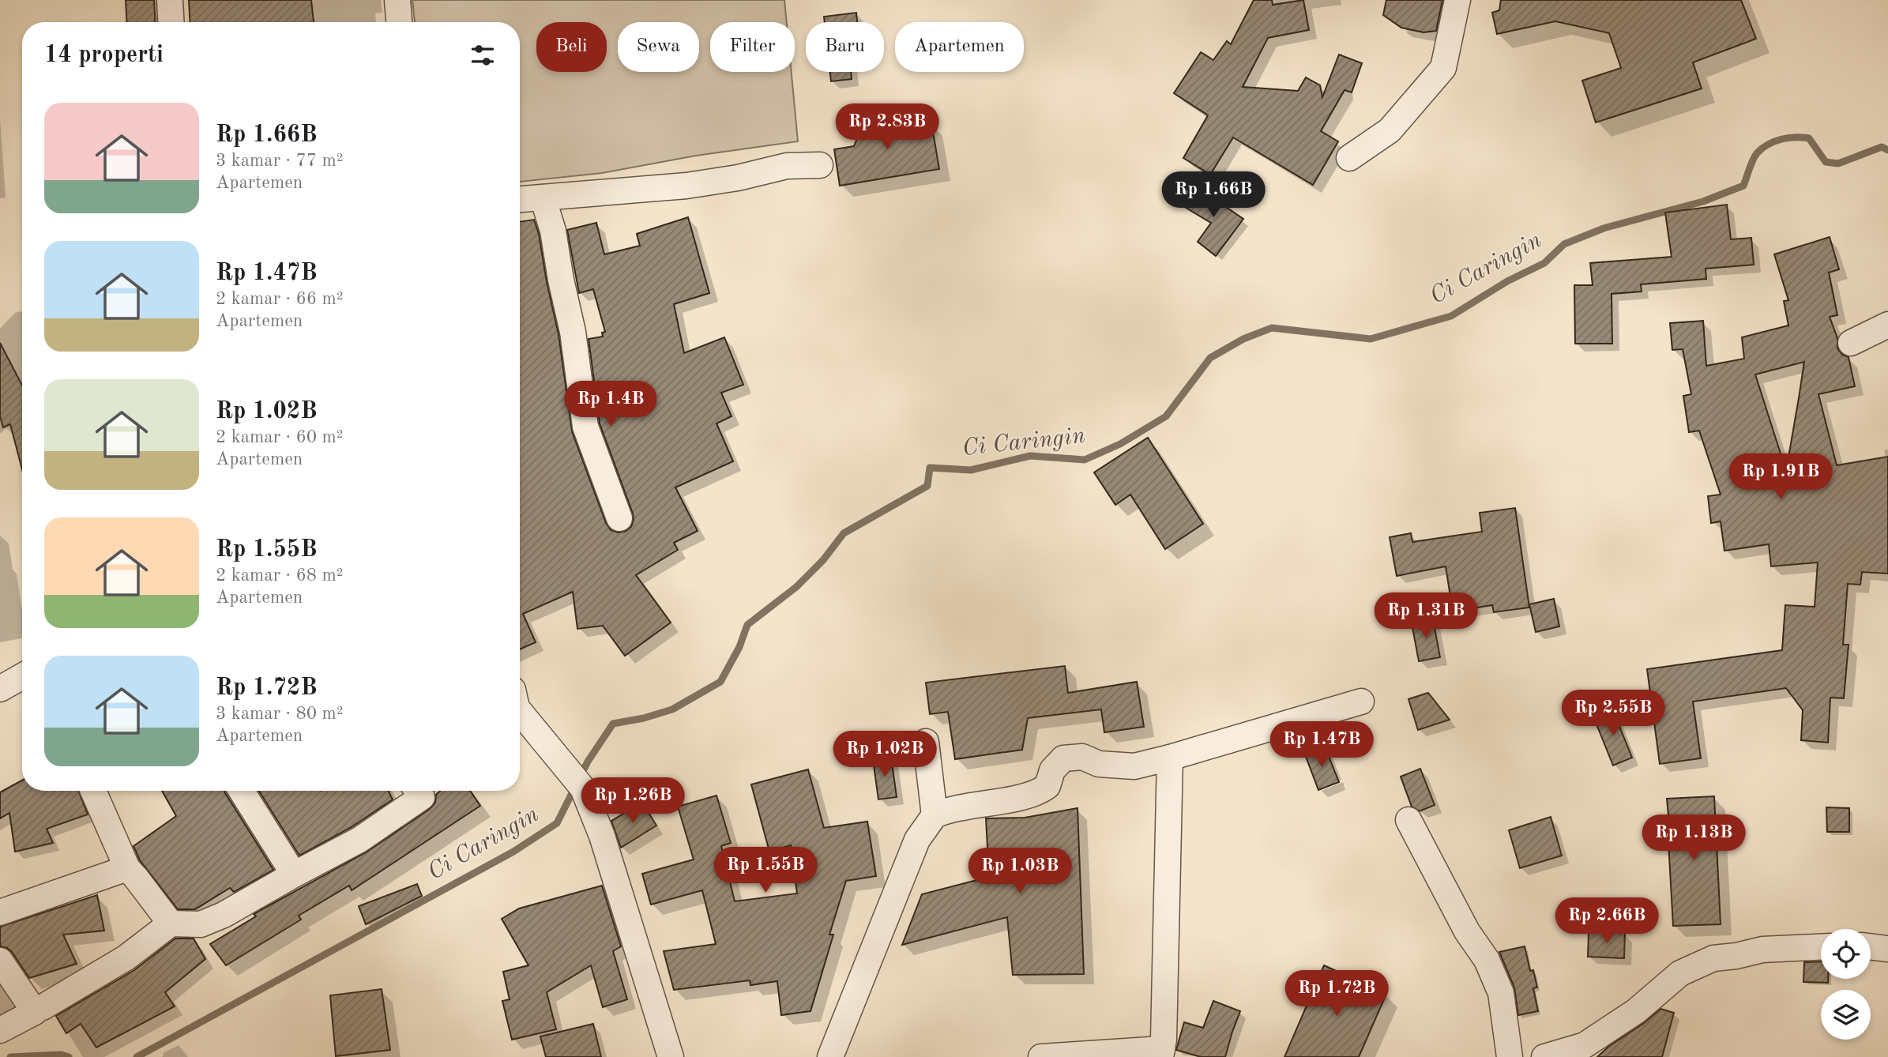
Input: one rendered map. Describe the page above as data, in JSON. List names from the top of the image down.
{
  "water": ["Ci Caringin"],
  "page": {
    "chip": [
      "Beli",
      "Sewa",
      "Filter",
      "Baru",
      "Apartemen"
    ],
    "heading": "14 properti",
    "list": [
      {
        "name": "Rp 1.66B",
        "note": "3 kamar · 77 m² · Apartemen"
      },
      {
        "name": "Rp 1.47B",
        "note": "2 kamar · 66 m² · Apartemen"
      },
      {
        "name": "Rp 1.02B",
        "note": "2 kamar · 60 m² · Apartemen"
      },
      {
        "name": "Rp 1.55B",
        "note": "2 kamar · 68 m² · Apartemen"
      },
      {
        "name": "Rp 1.72B",
        "note": "3 kamar · 80 m² · Apartemen"
      }
    ],
    "price": [
      "Rp 2.83B",
      "Rp 1.66B",
      "Rp 1.4B",
      "Rp 1.91B",
      "Rp 1.31B",
      "Rp 2.55B",
      "Rp 1.47B",
      "Rp 1.02B",
      "Rp 1.26B",
      "Rp 1.13B",
      "Rp 1.55B",
      "Rp 1.03B",
      "Rp 2.66B",
      "Rp 1.72B"
    ]
  }
}
